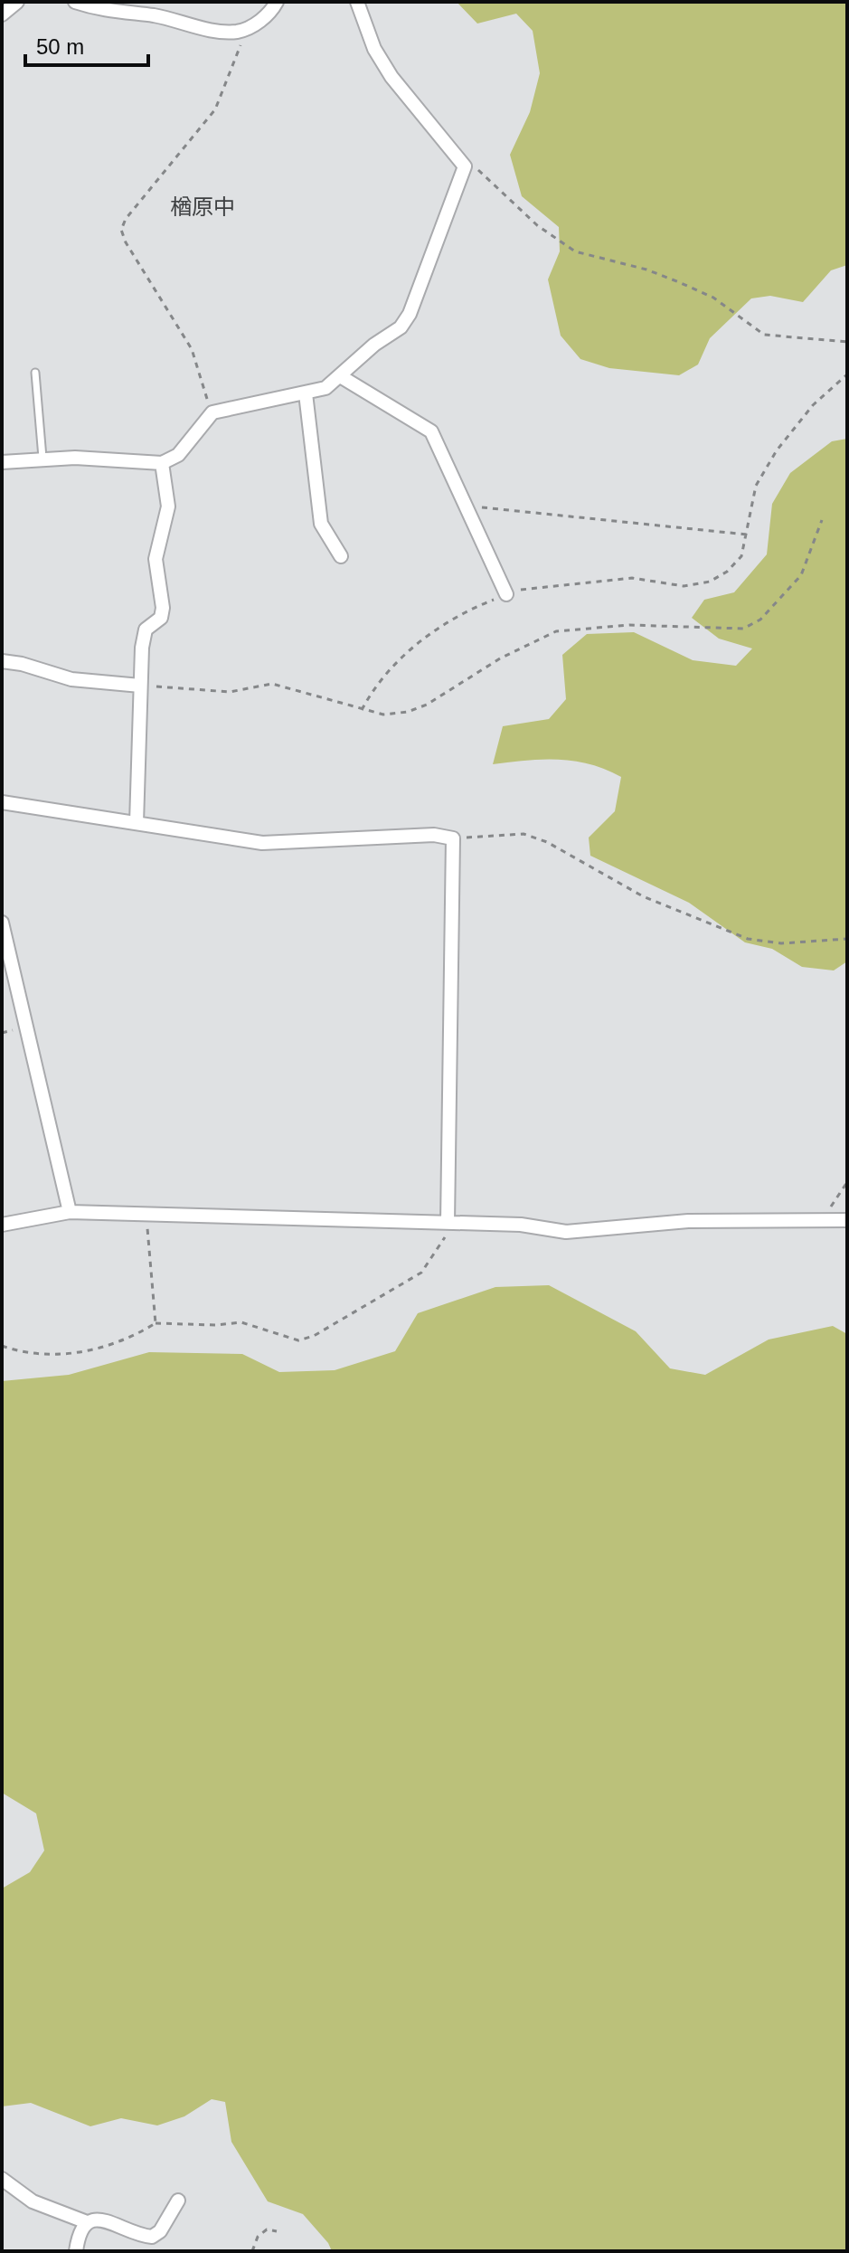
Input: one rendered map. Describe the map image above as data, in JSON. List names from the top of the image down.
{
  "districts": ["楢原中"],
  "scale_bar": "50 m"
}
